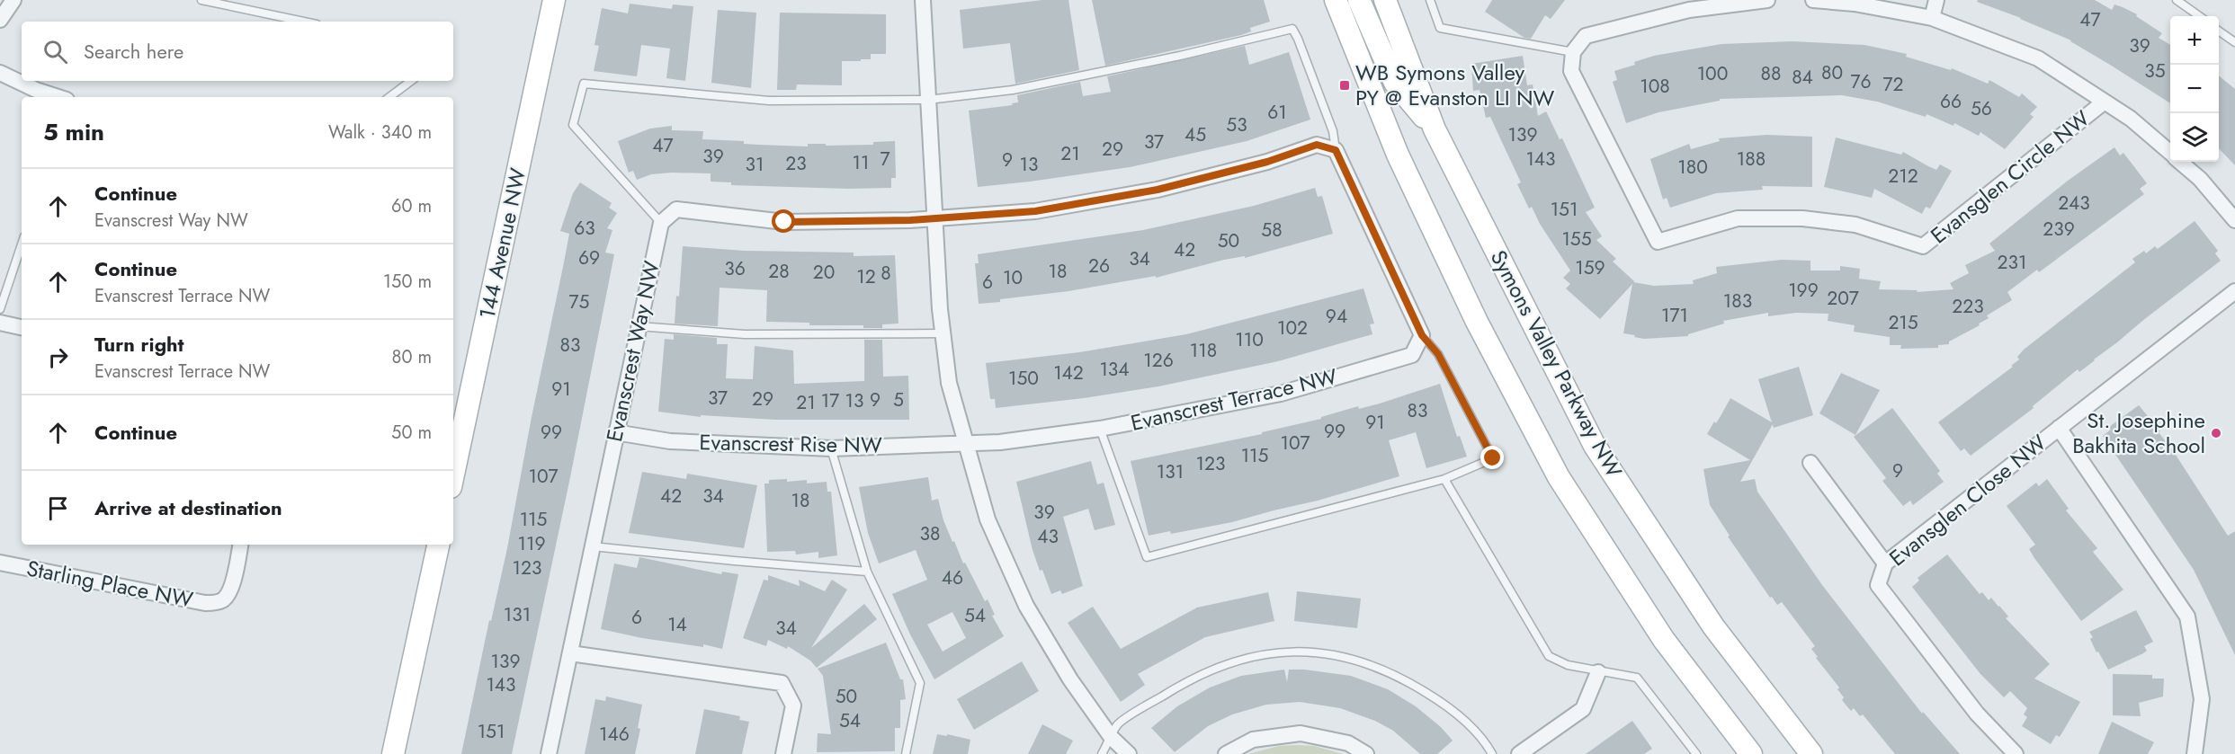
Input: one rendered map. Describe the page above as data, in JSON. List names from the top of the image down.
{
  "streets": {
    "main road": ["144 Avenue NW", "Symons Valley Parkway NW"],
    "street": [
      "Evansglen Circle NW",
      "Evanscrest Way NW",
      "Evanscrest Terrace NW",
      "Evanscrest Rise NW",
      "Evansglen Close NW",
      "Starling Place NW"
    ]
  },
  "crossings": [
    ["Evanscrest Way NW", "Evanscrest Rise NW"],
    ["Evanscrest Terrace NW", "Evanscrest Rise NW"]
  ],
  "places": {
    "transit": ["WB Symons Valley PY @ Evanston LI NW"],
    "other": ["St. Josephine Bakhita School"]
  },
  "house_numbers": [
    "47",
    "39",
    "35",
    "80",
    "100",
    "88",
    "84",
    "76",
    "72",
    "108",
    "66",
    "56",
    "61",
    "53",
    "45",
    "139",
    "37",
    "47",
    "29",
    "21",
    "39",
    "7",
    "143",
    "188",
    "9",
    "11",
    "23",
    "31",
    "13",
    "180",
    "212",
    "243",
    "151",
    "63",
    "239",
    "58",
    "155",
    "50",
    "42",
    "69",
    "34",
    "231",
    "26",
    "159",
    "36",
    "28",
    "18",
    "20",
    "8",
    "12",
    "10",
    "6",
    "199",
    "207",
    "183",
    "75",
    "223",
    "171",
    "94",
    "215",
    "102",
    "110",
    "83",
    "118",
    "126",
    "134",
    "142",
    "150",
    "91",
    "37",
    "29",
    "9",
    "5",
    "17",
    "13",
    "21",
    "83",
    "91",
    "99",
    "99",
    "107",
    "115",
    "123",
    "9",
    "131",
    "107",
    "42",
    "34",
    "18",
    "39",
    "115",
    "38",
    "43",
    "119",
    "123",
    "46",
    "131",
    "54",
    "6",
    "14",
    "34",
    "139",
    "143",
    "50",
    "54",
    "151",
    "146"
  ],
  "page": {
    "map_buttons": ["+", "−"],
    "search": "Search here",
    "heading": ["5 min", "Walk · 340 m"],
    "list": [
      ["Continue", "Evanscrest Way NW", "60 m"],
      ["Continue", "Evanscrest Terrace NW", "150 m"],
      ["Turn right", "Evanscrest Terrace NW", "80 m"],
      ["Continue", "50 m"],
      "Arrive at destination"
    ]
  }
}
